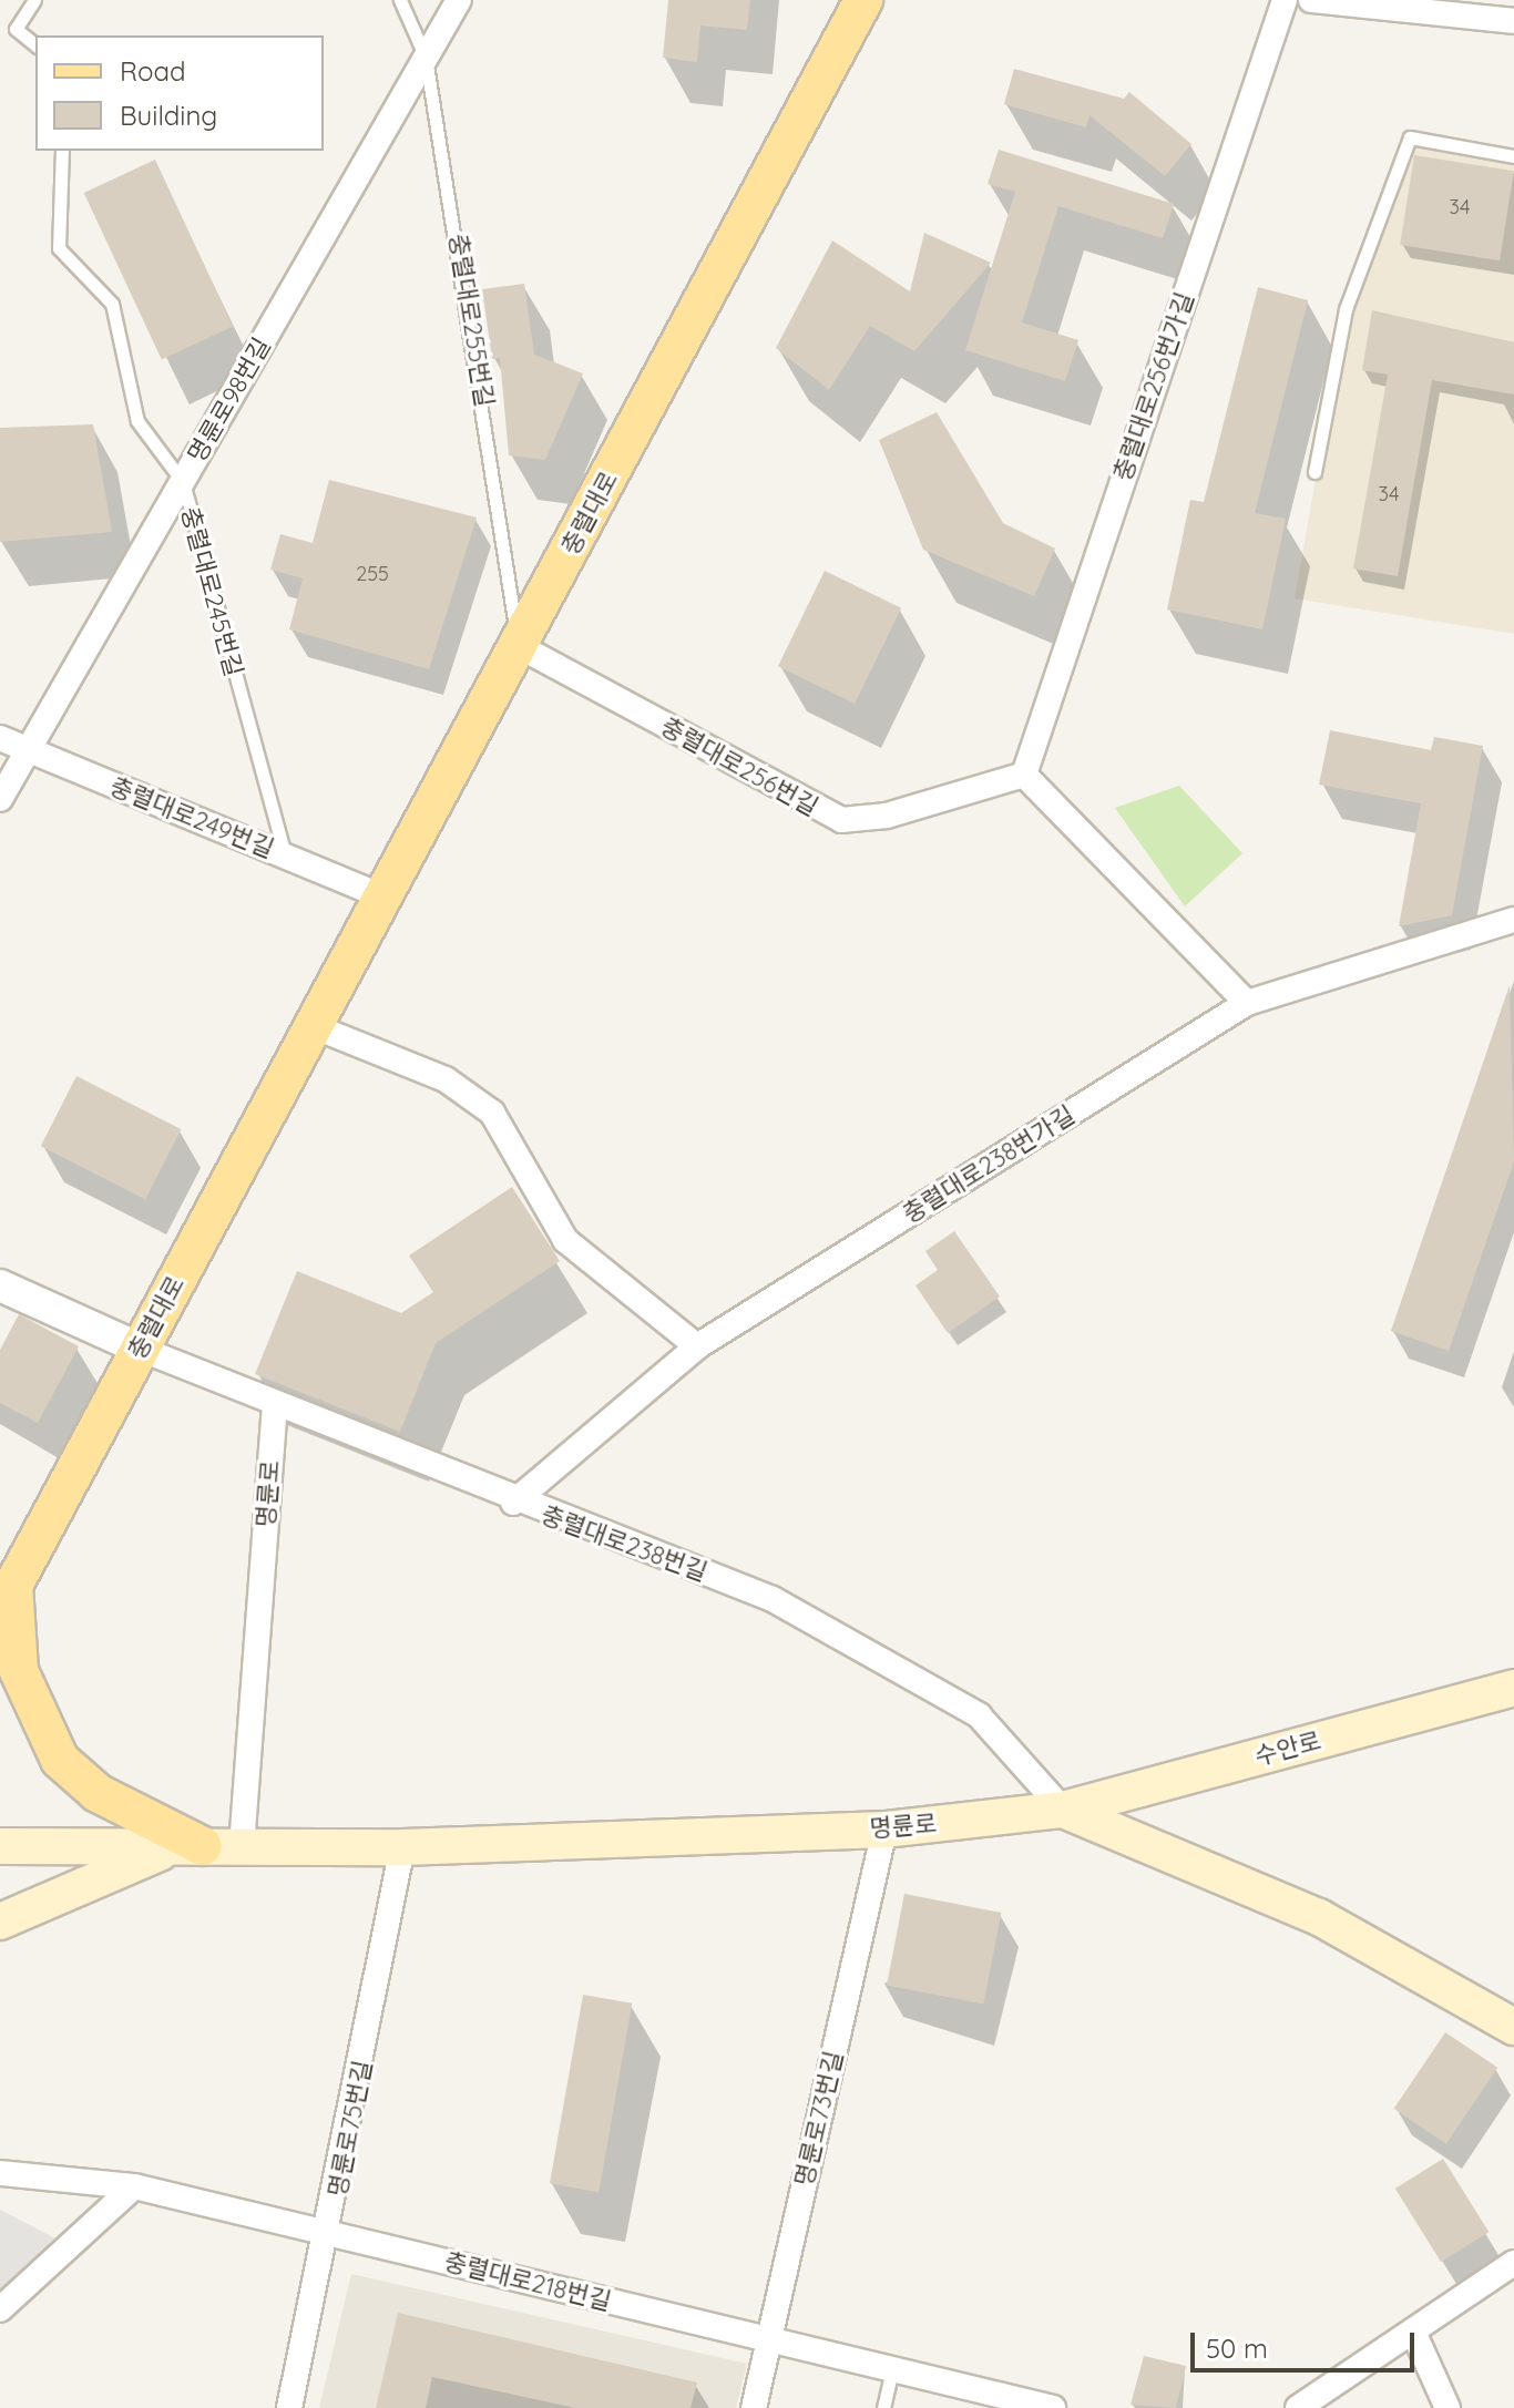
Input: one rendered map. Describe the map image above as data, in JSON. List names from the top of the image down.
{
  "streets": {
    "main road": ["충렬대로", "명륜로", "수안로"],
    "street": [
      "충렬대로256번가길",
      "명륜로98번길",
      "충렬대로256번길",
      "충렬대로249번길",
      "충렬대로238번가길",
      "충렬대로238번길",
      "명륜로73번길",
      "명륜로75번길",
      "충렬대로218번길"
    ],
    "lane": ["충렬대로255번길", "충렬대로245번길"]
  },
  "crossings": [
    ["충렬대로255번길", "명륜로98번길"],
    ["충렬대로255번길", "충렬대로"],
    ["충렬대로255번길", "충렬대로256번길"],
    ["충렬대로256번가길", "충렬대로256번길"],
    ["명륜로98번길", "충렬대로245번길"],
    ["명륜로98번길", "충렬대로249번길"],
    ["충렬대로", "충렬대로256번길"],
    ["충렬대로", "충렬대로249번길"],
    ["충렬대로", "충렬대로238번길"],
    ["충렬대로245번길", "충렬대로249번길"],
    ["충렬대로238번가길", "충렬대로238번길"],
    ["명륜로", "충렬대로238번길"],
    ["명륜로", "수안로"],
    ["명륜로", "명륜로73번길"],
    ["명륜로", "명륜로75번길"],
    ["충렬대로238번길", "수안로"],
    ["명륜로73번길", "충렬대로218번길"],
    ["명륜로75번길", "충렬대로218번길"]
  ],
  "house_numbers": ["34", "34", "255"],
  "legend": ["Road", "Building"],
  "scale_bar": "50 m"
}
